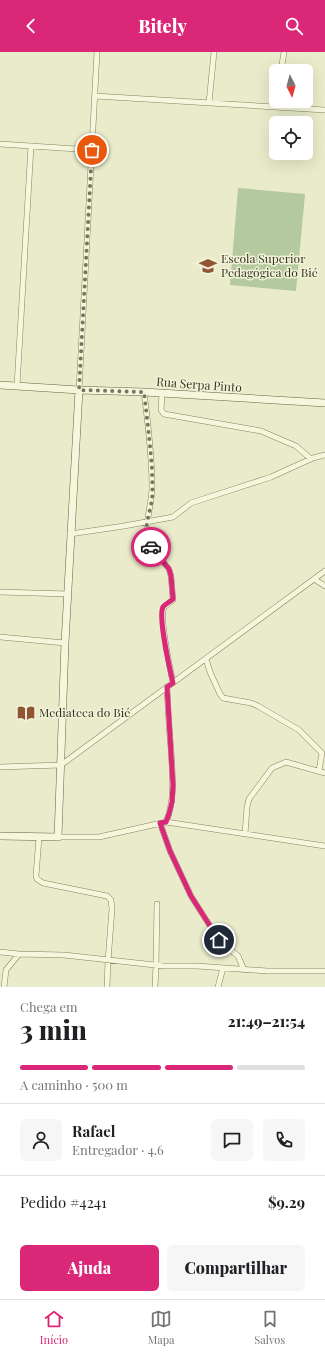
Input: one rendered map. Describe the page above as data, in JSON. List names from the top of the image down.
{
  "streets": {
    "street": ["Rua Serpa Pinto"]
  },
  "places": {
    "school or university": ["Escola Superior Pedagógica do Bié"],
    "library": ["Mediateca do Bié"]
  },
  "north": "bottom",
  "page": {
    "header": "Bitely",
    "heading": ["3 min", "Chega em", "21:49–21:54"],
    "panel": [
      "Rafael",
      "Entregador · 4.6",
      "Pedido #4241",
      "$9.29"
    ],
    "bar": "A caminho · 500 m",
    "buttons": ["Ajuda", "Compartilhar"],
    "tabs": ["Início", "Mapa", "Salvos"]
  }
}
